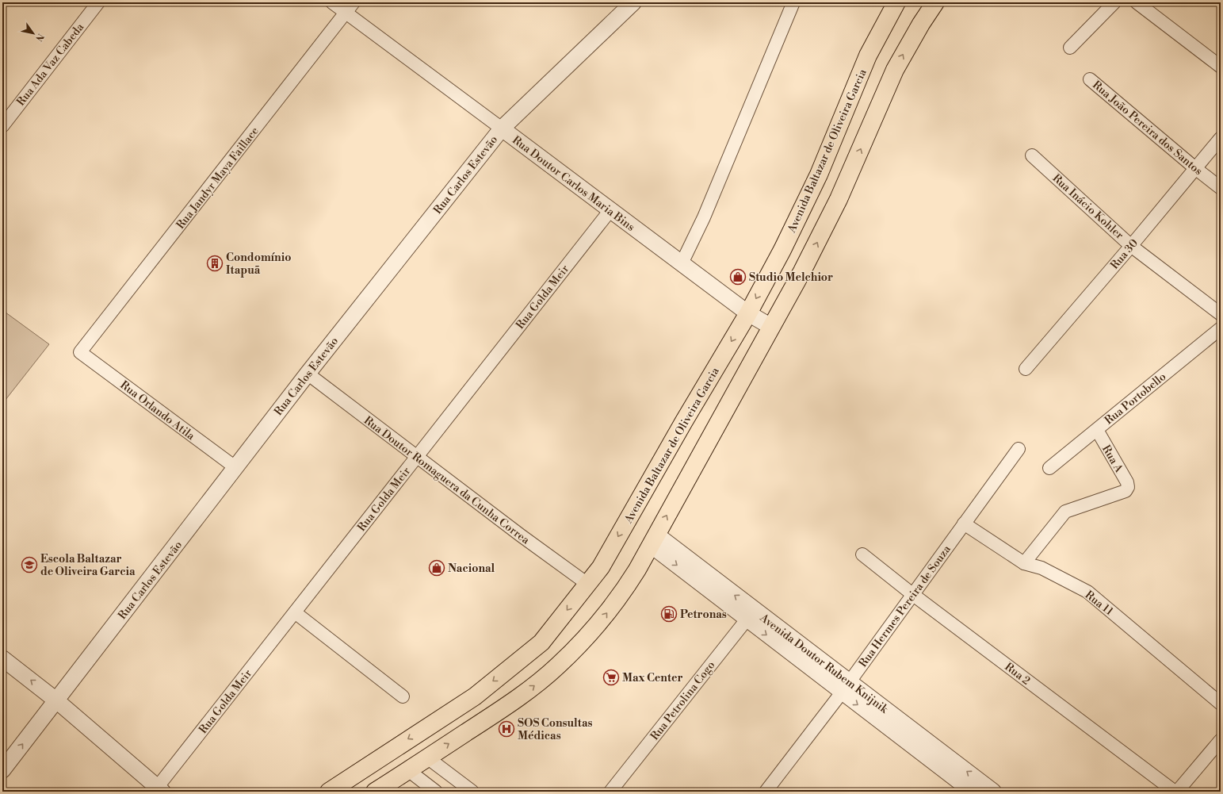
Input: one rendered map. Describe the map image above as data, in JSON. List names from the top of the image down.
{
  "streets": {
    "main road": ["Avenida Baltazar de Oliveira Garcia"],
    "street": [
      "Rua Ada Vaz Cabeda",
      "Rua João Pereira dos Santos",
      "Rua Carlos Estevão",
      "Rua Jandyr Maya Faillace",
      "Rua Doutor Carlos Maria Bins",
      "Rua Inácio Kohler",
      "Rua 30",
      "Rua Golda Meir",
      "Rua Portobello",
      "Rua Orlando Atila",
      "Rua A",
      "Rua Doutor Romaguera da Cunha Correa",
      "Rua 11",
      "Rua Hermes Pereira de Souza",
      "Avenida Doutor Rubem Knijnik",
      "Rua 2",
      "Rua Petrolina Cogo"
    ]
  },
  "crossings": [
    ["Rua João Pereira dos Santos", "Rua 30"],
    ["Avenida Baltazar de Oliveira Garcia", "Rua Doutor Carlos Maria Bins"],
    ["Avenida Baltazar de Oliveira Garcia", "Rua Doutor Romaguera da Cunha Correa"],
    ["Rua Carlos Estevão", "Rua Doutor Carlos Maria Bins"],
    ["Rua Carlos Estevão", "Rua Orlando Atila"],
    ["Rua Carlos Estevão", "Rua Doutor Romaguera da Cunha Correa"],
    ["Rua Jandyr Maya Faillace", "Rua Doutor Carlos Maria Bins"],
    ["Rua Jandyr Maya Faillace", "Rua Orlando Atila"],
    ["Rua Doutor Carlos Maria Bins", "Rua Golda Meir"],
    ["Rua Inácio Kohler", "Rua 30"],
    ["Rua Golda Meir", "Rua Doutor Romaguera da Cunha Correa"],
    ["Rua Portobello", "Rua A"],
    ["Rua A", "Rua 11"],
    ["Rua 11", "Rua Hermes Pereira de Souza"],
    ["Rua Hermes Pereira de Souza", "Avenida Doutor Rubem Knijnik"],
    ["Rua Hermes Pereira de Souza", "Rua 2"],
    ["Avenida Doutor Rubem Knijnik", "Rua Petrolina Cogo"]
  ],
  "places": {
    "building": ["Condomínio Itapuã"],
    "shop": ["Studio Melchior", "Nacional"],
    "school or university": ["Escola Baltazar de Oliveira Garcia"],
    "fuel station": ["Petronas"],
    "supermarket": ["Max Center"],
    "hospital": ["SOS Consultas Médicas"]
  },
  "north": "bottom right"
}
